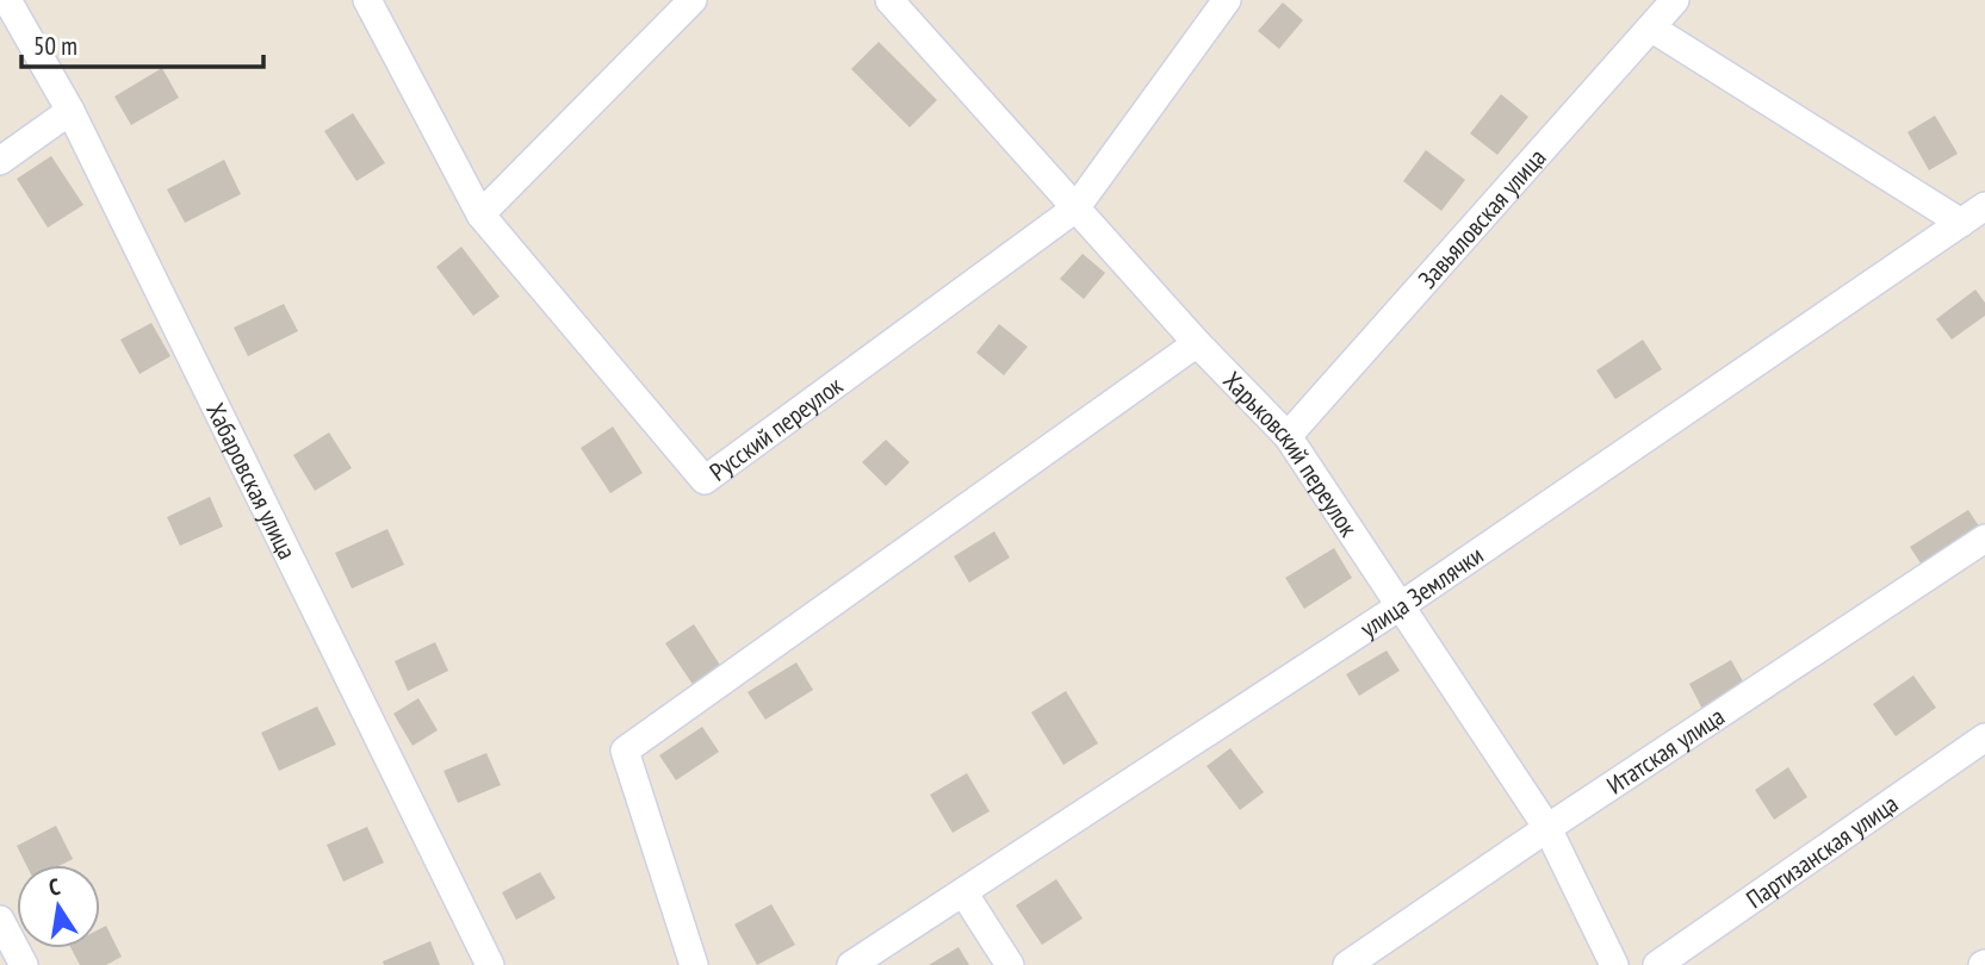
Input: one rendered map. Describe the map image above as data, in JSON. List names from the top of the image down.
{
  "streets": {
    "street": [
      "Завьяловская улица",
      "Русский переулок",
      "Харьковский переулок",
      "Хабаровская улица",
      "улица Землячки",
      "Итатская улица",
      "Партизанская улица"
    ]
  },
  "crossings": [
    ["Завьяловская улица", "Харьковский переулок"],
    ["Русский переулок", "Харьковский переулок"],
    ["Харьковский переулок", "улица Землячки"],
    ["Харьковский переулок", "Итатская улица"]
  ],
  "scale_bar": "50 m",
  "north": "top"
}
